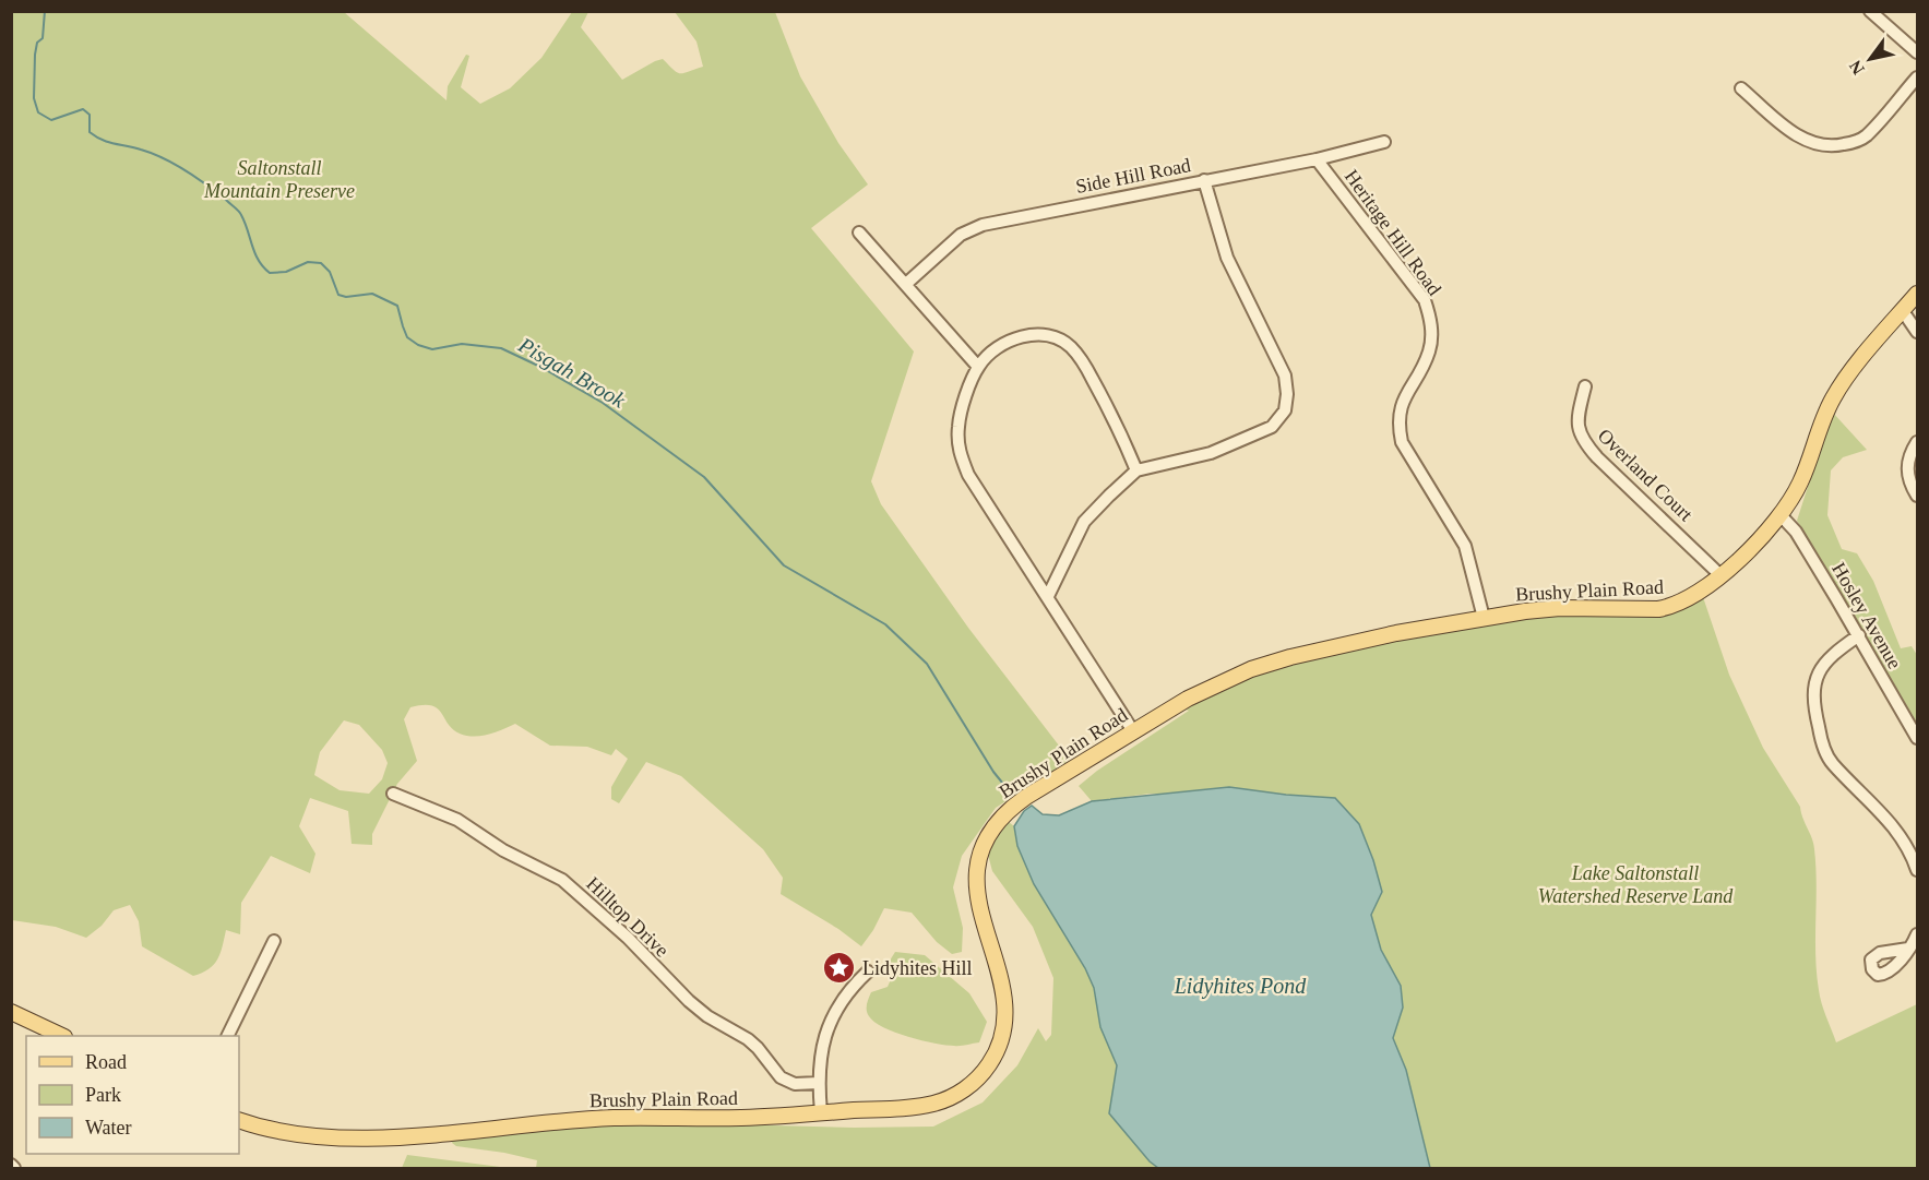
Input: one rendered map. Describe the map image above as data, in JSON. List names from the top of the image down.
{
  "streets": {
    "main road": ["Brushy Plain Road"],
    "street": [
      "Side Hill Road",
      "Heritage Hill Road",
      "Overland Court",
      "Hosley Avenue",
      "Hilltop Drive"
    ]
  },
  "crossings": [
    ["Side Hill Road", "Heritage Hill Road"],
    ["Heritage Hill Road", "Brushy Plain Road"],
    ["Overland Court", "Brushy Plain Road"],
    ["Brushy Plain Road", "Hosley Avenue"]
  ],
  "water": ["Pisgah Brook", "Lidyhites Pond"],
  "parks": ["Saltonstall Mountain Preserve", "Lake Saltonstall Watershed Reserve Land"],
  "places": {
    "place": ["Lidyhites Hill"]
  },
  "legend": ["Road", "Park", "Water"],
  "north": "bottom left"
}
